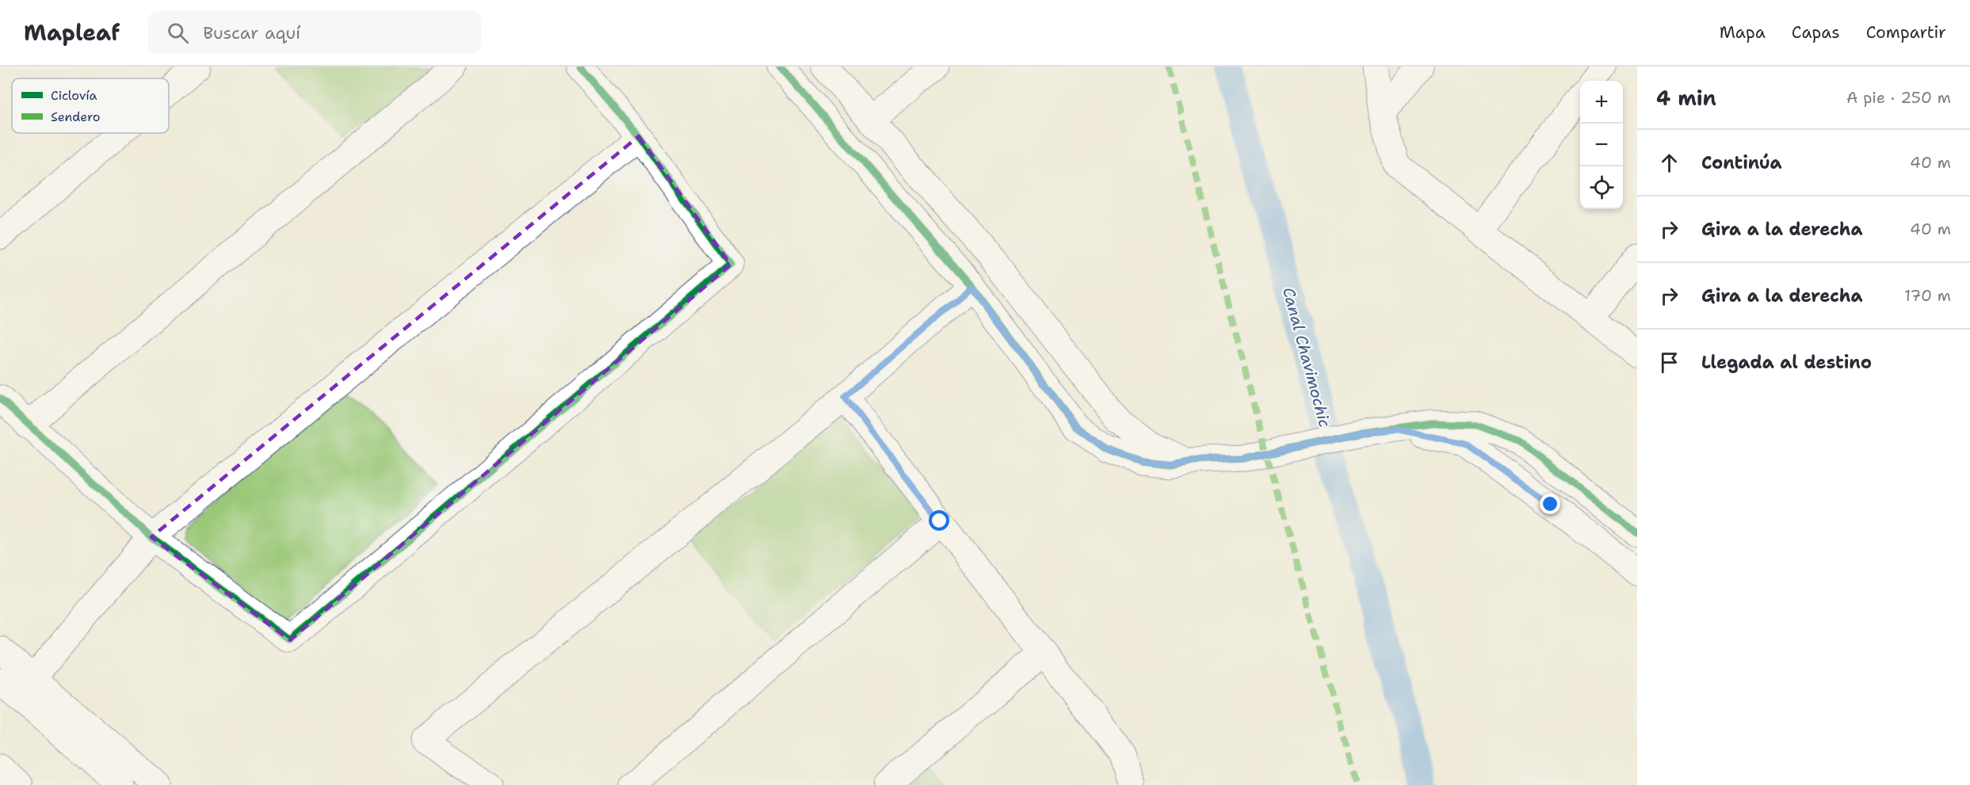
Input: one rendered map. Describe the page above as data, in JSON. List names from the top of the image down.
{
  "water": ["Canal Chavimochic"],
  "legend": ["Ciclovía", "Sendero"],
  "page": {
    "header": "Mapleaf",
    "search": "Buscar aquí",
    "nav": ["Mapa", "Capas", "Compartir"],
    "heading": ["4 min", "A pie · 250 m"],
    "map_buttons": ["+", "−"],
    "list": [
      ["Continúa", "40 m"],
      ["Gira a la derecha", "40 m"],
      ["Gira a la derecha", "170 m"],
      "Llegada al destino"
    ]
  }
}
